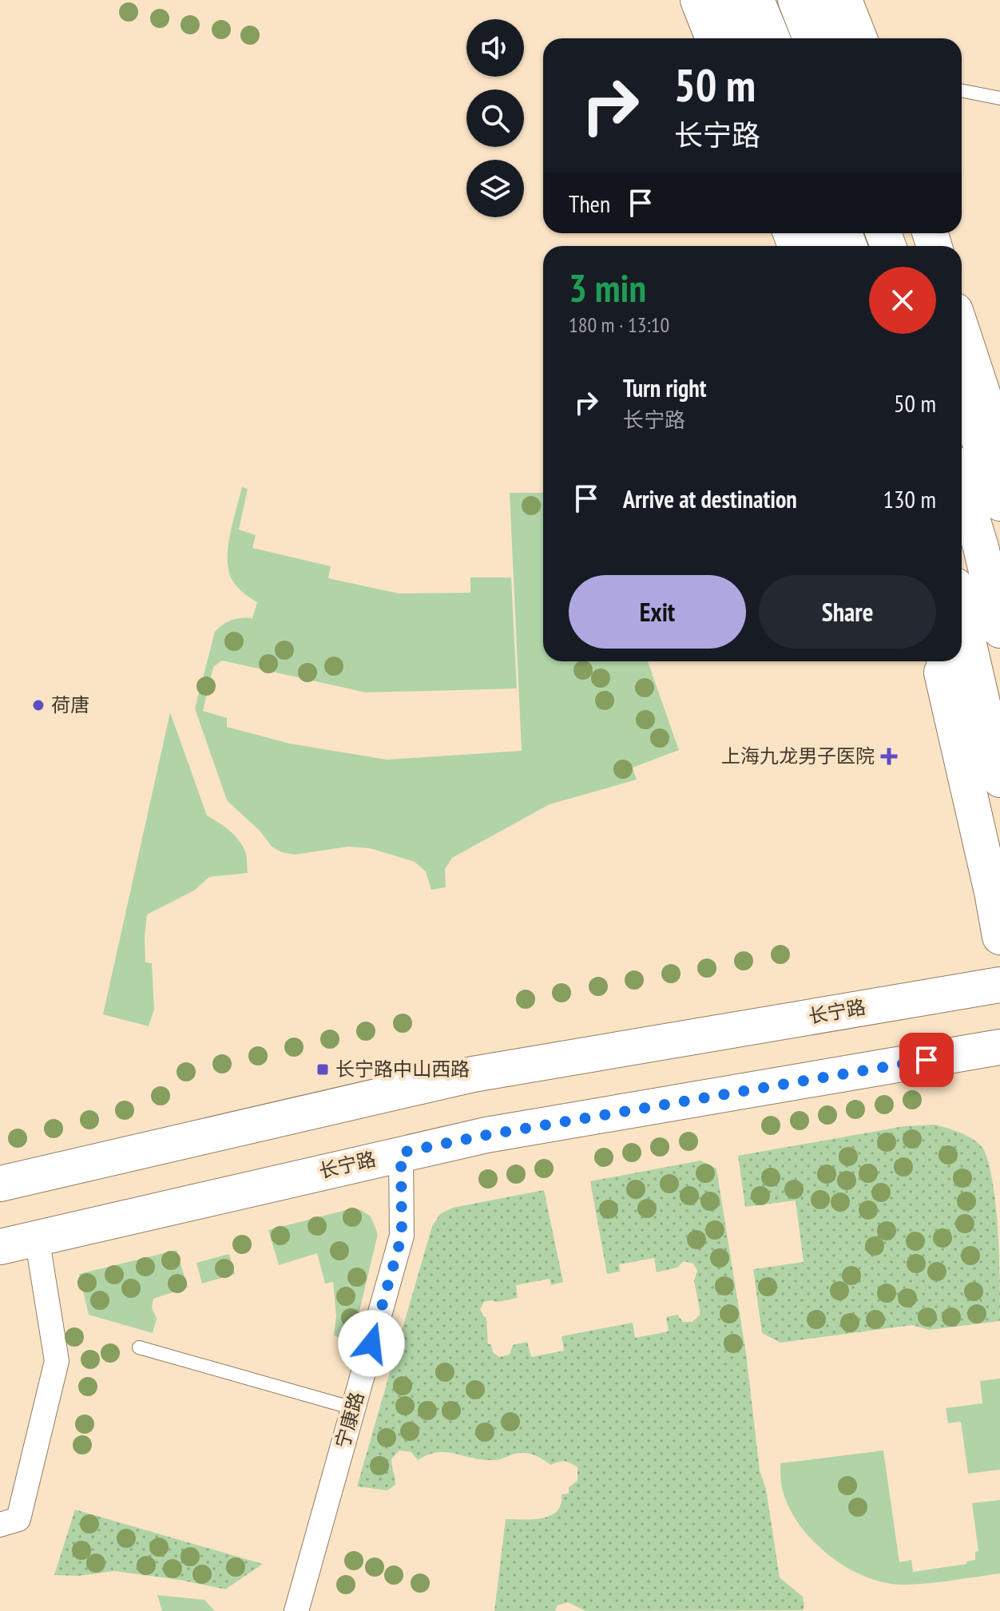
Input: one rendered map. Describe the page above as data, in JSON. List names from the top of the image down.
{
  "streets": {
    "main road": ["长宁路"],
    "street": ["宁康路"]
  },
  "crossings": [
    ["长宁路", "宁康路"]
  ],
  "places": {
    "other": ["荷唐"],
    "health": ["上海九龙男子医院"],
    "transit": ["长宁路中山西路"]
  },
  "page": {
    "turn": ["50 m", "长宁路"],
    "then": "Then",
    "heading": ["3 min", "180 m · 13:10"],
    "list": [
      {
        "name": "Turn right",
        "note": "长宁路",
        "value": "50 m"
      },
      {
        "name": "Arrive at destination",
        "value": "130 m"
      }
    ],
    "buttons": ["Exit", "Share"]
  }
}
